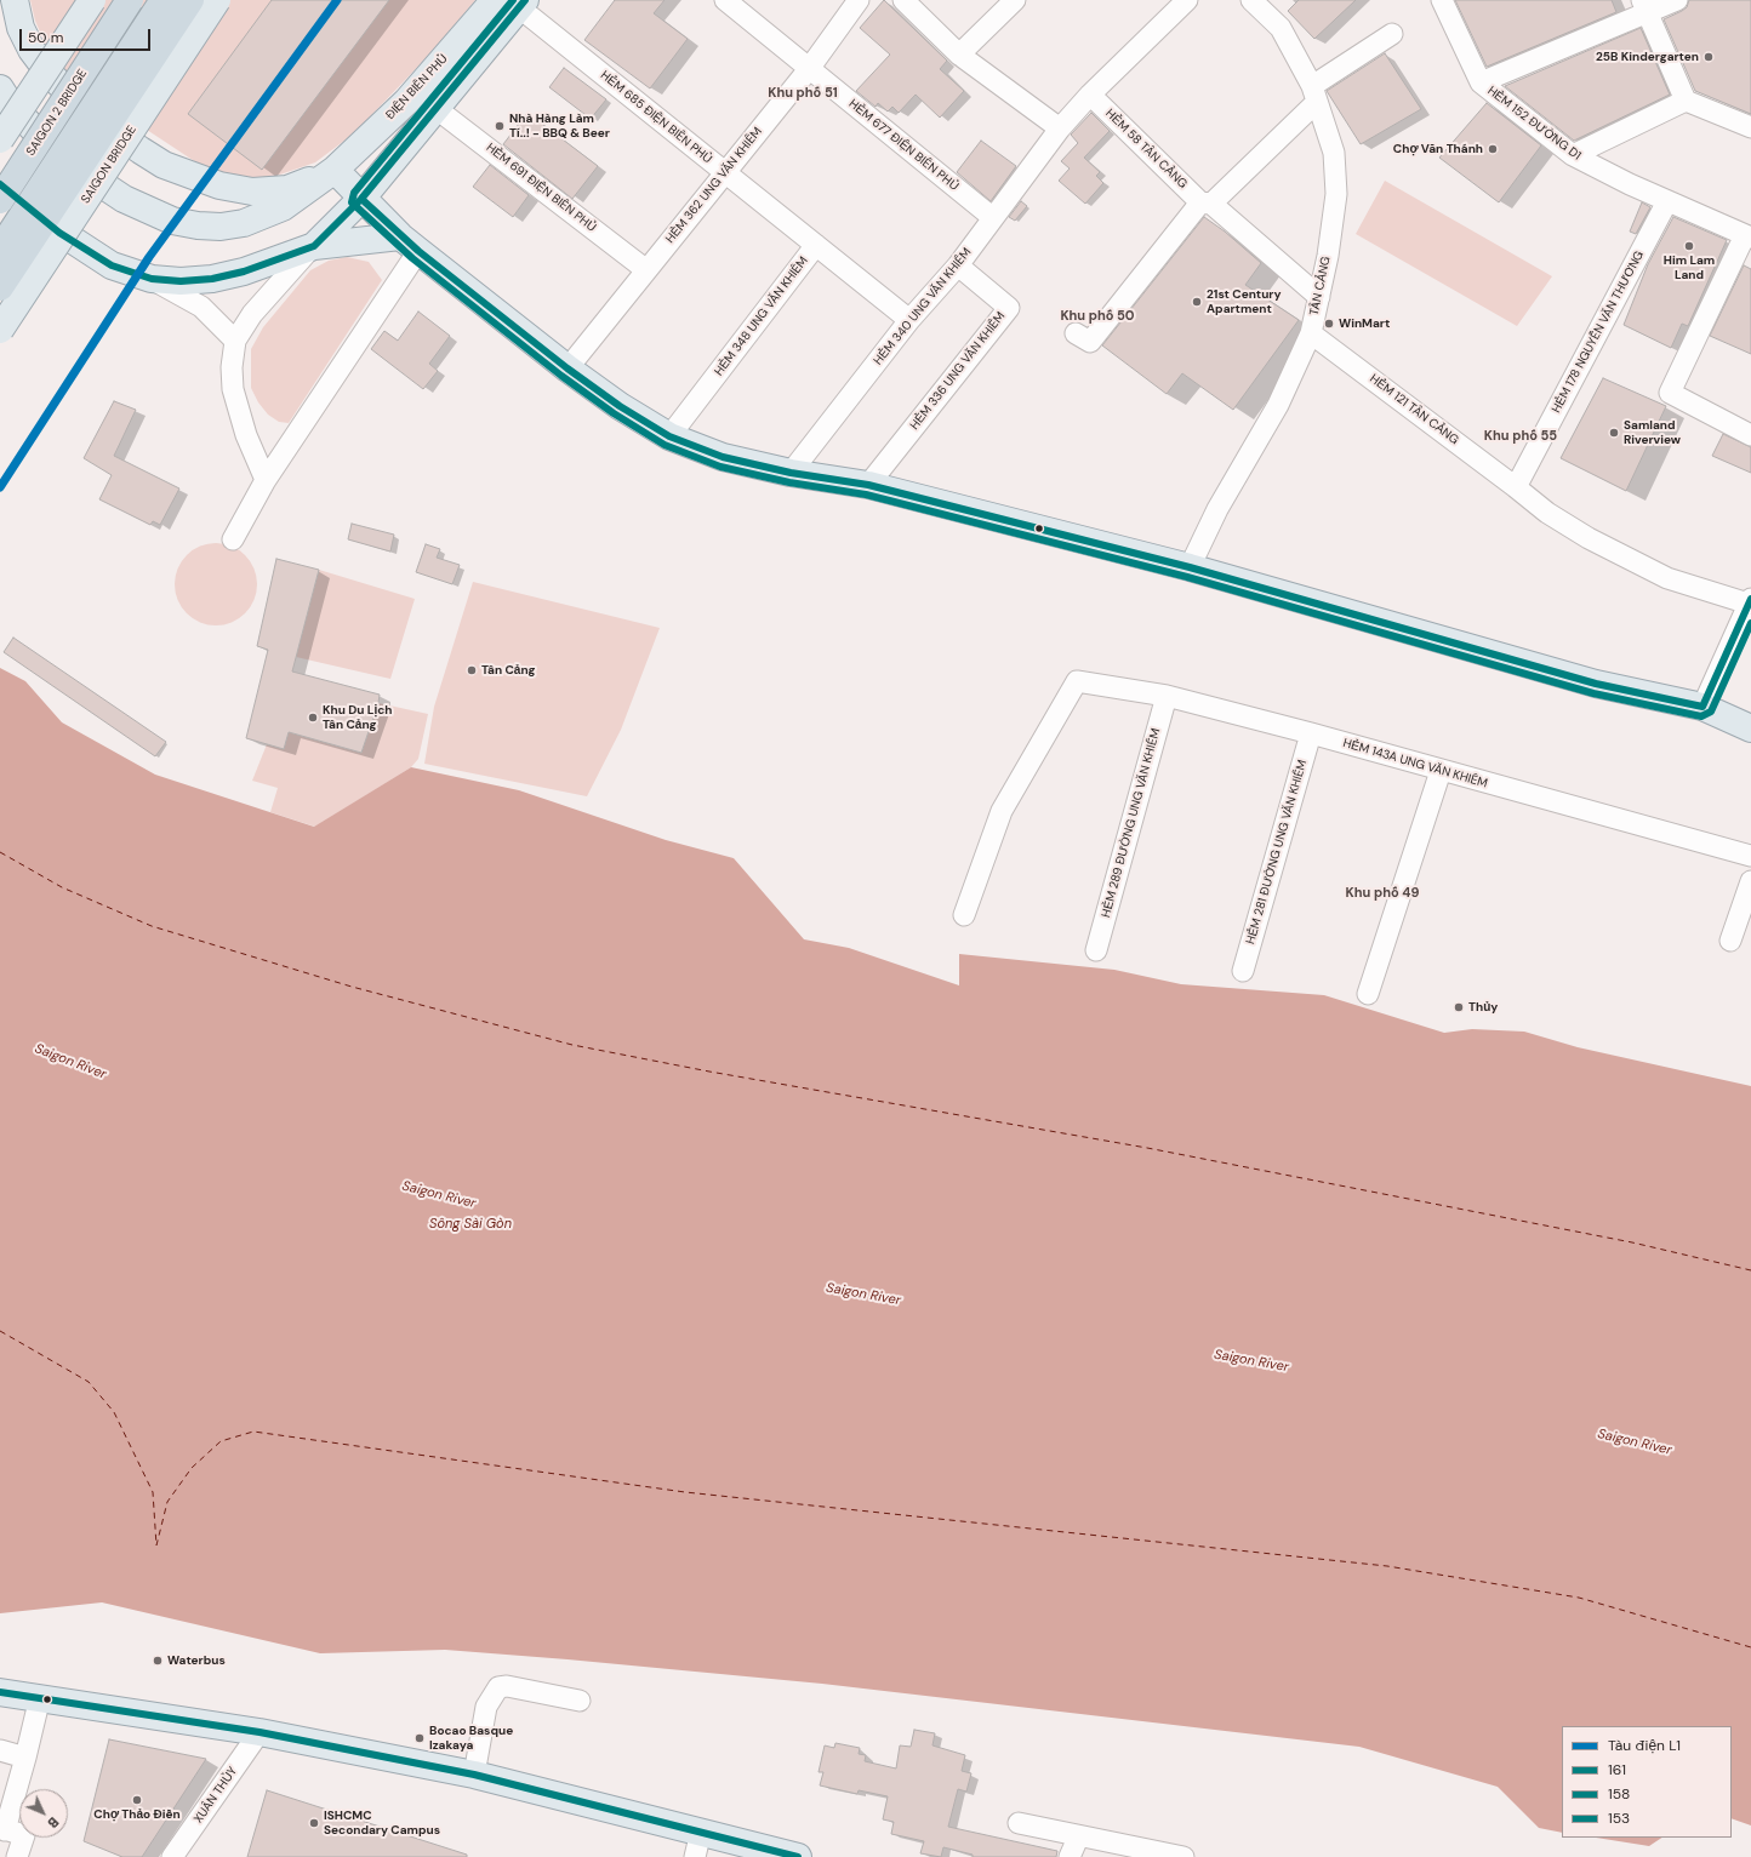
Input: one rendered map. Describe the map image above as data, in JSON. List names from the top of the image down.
{
  "streets": {
    "highway": ["SAIGON 2 BRIDGE", "SAIGON BRIDGE"],
    "main road": ["ĐIỆN BIÊN PHỦ"],
    "street": [
      "HẺM 685 ĐIỆN BIÊN PHỦ",
      "HẺM 152 ĐƯỜNG D1",
      "HẺM 677 ĐIỆN BIÊN PHỦ",
      "HẺM 58 TÂN CẢNG",
      "HẺM 362 UNG VĂN KHIÊM",
      "HẺM 691 ĐIỆN BIÊN PHỦ",
      "TÂN CẢNG",
      "HẺM 340 UNG VĂN KHIÊM",
      "HẺM 348 UNG VĂN KHIÊM",
      "HẺM 178 NGUYỄN VĂN THƯƠNG",
      "HẺM 336 UNG VĂN KHIÊM",
      "HẺM 121 TÂN CẢNG",
      "HẺM 143A UNG VĂN KHIÊM",
      "HẺM 289 ĐƯỜNG UNG VĂN KHIÊM",
      "HẺM 281 ĐƯỜNG UNG VĂN KHIÊM",
      "XUÂN THỦY"
    ]
  },
  "crossings": [
    ["ĐIỆN BIÊN PHỦ", "HẺM 685 ĐIỆN BIÊN PHỦ"],
    ["HẺM 685 ĐIỆN BIÊN PHỦ", "HẺM 362 UNG VĂN KHIÊM"],
    ["HẺM 685 ĐIỆN BIÊN PHỦ", "HẺM 348 UNG VĂN KHIÊM"],
    ["HẺM 152 ĐƯỜNG D1", "HẺM 178 NGUYỄN VĂN THƯƠNG"],
    ["HẺM 677 ĐIỆN BIÊN PHỦ", "HẺM 362 UNG VĂN KHIÊM"],
    ["HẺM 677 ĐIỆN BIÊN PHỦ", "HẺM 340 UNG VĂN KHIÊM"],
    ["HẺM 58 TÂN CẢNG", "TÂN CẢNG"],
    ["HẺM 58 TÂN CẢNG", "HẺM 340 UNG VĂN KHIÊM"],
    ["HẺM 362 UNG VĂN KHIÊM", "HẺM 691 ĐIỆN BIÊN PHỦ"],
    ["TÂN CẢNG", "HẺM 121 TÂN CẢNG"],
    ["HẺM 340 UNG VĂN KHIÊM", "HẺM 348 UNG VĂN KHIÊM"],
    ["HẺM 340 UNG VĂN KHIÊM", "HẺM 336 UNG VĂN KHIÊM"],
    ["HẺM 178 NGUYỄN VĂN THƯƠNG", "HẺM 121 TÂN CẢNG"],
    ["HẺM 143A UNG VĂN KHIÊM", "HẺM 289 ĐƯỜNG UNG VĂN KHIÊM"],
    ["HẺM 143A UNG VĂN KHIÊM", "HẺM 281 ĐƯỜNG UNG VĂN KHIÊM"]
  ],
  "districts": [
    "Khu phố 51",
    "Khu phố 50",
    "Khu phố 55",
    "Khu phố 49"
  ],
  "water": ["Saigon River", "Sông Sài Gòn"],
  "places": [
    "25B Kindergarten",
    "Nhà Hàng Làm Tí..! - BBQ & Beer",
    "Chợ Văn Thánh",
    "Him Lam Land",
    "21st Century Apartment",
    "WinMart",
    "Samland Riverview",
    "Tân Cảng",
    "Khu Du Lịch Tân Cảng",
    "Thủy",
    "Waterbus",
    "Bocao Basque Izakaya",
    "Chợ Thảo Điền",
    "ISHCMC Secondary Campus"
  ],
  "lines": [
    "metro line L1",
    "transit line 161",
    "transit line 158",
    "transit line 153"
  ],
  "legend": [
    "Tàu điện L1",
    "161",
    "158",
    "153"
  ],
  "scale_bar": "50 m",
  "north": "bottom right"
}
